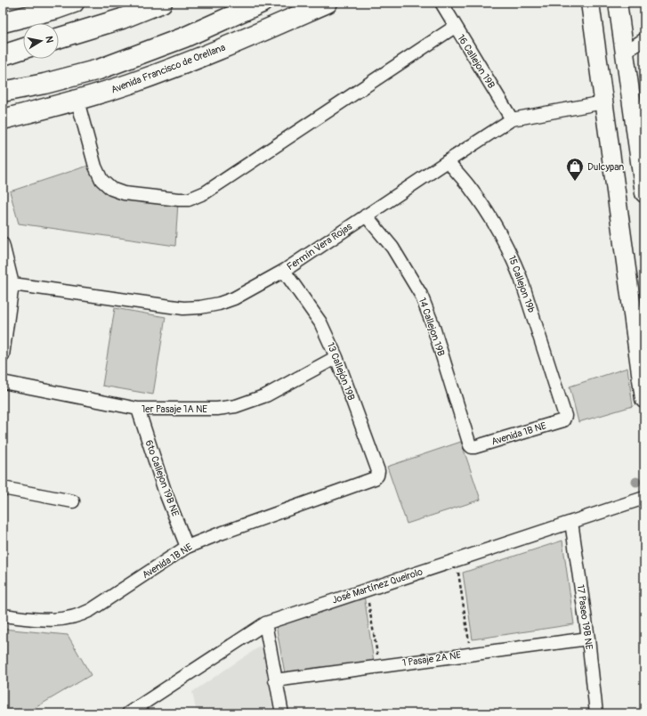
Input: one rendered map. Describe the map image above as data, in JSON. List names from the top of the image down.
{
  "streets": {
    "main road": ["Avenida Francisco de Orellana"],
    "street": [
      "16 Callejon 19B",
      "Fermín Vera Rojas",
      "15 Callejon 19b",
      "14 Callejon 19B",
      "13 Callejón 19B",
      "1er Pasaje 1A NE",
      "Avenida 1B NE",
      "6to Callejon 19B NE",
      "José Martínez Queirolo",
      "17 Paseo 19B NE",
      "1 Pasaje 2A NE"
    ]
  },
  "crossings": [
    ["16 Callejon 19B", "Fermín Vera Rojas"],
    ["Fermín Vera Rojas", "15 Callejon 19b"],
    ["Fermín Vera Rojas", "14 Callejon 19B"],
    ["Fermín Vera Rojas", "13 Callejón 19B"],
    ["15 Callejon 19b", "Avenida 1B NE"],
    ["14 Callejon 19B", "Avenida 1B NE"],
    ["13 Callejón 19B", "1er Pasaje 1A NE"],
    ["13 Callejón 19B", "Avenida 1B NE"],
    ["1er Pasaje 1A NE", "6to Callejon 19B NE"],
    ["Avenida 1B NE", "6to Callejon 19B NE"],
    ["José Martínez Queirolo", "17 Paseo 19B NE"],
    ["17 Paseo 19B NE", "1 Pasaje 2A NE"]
  ],
  "places": {
    "shop": ["Dulcypan"]
  },
  "north": "right"
}
